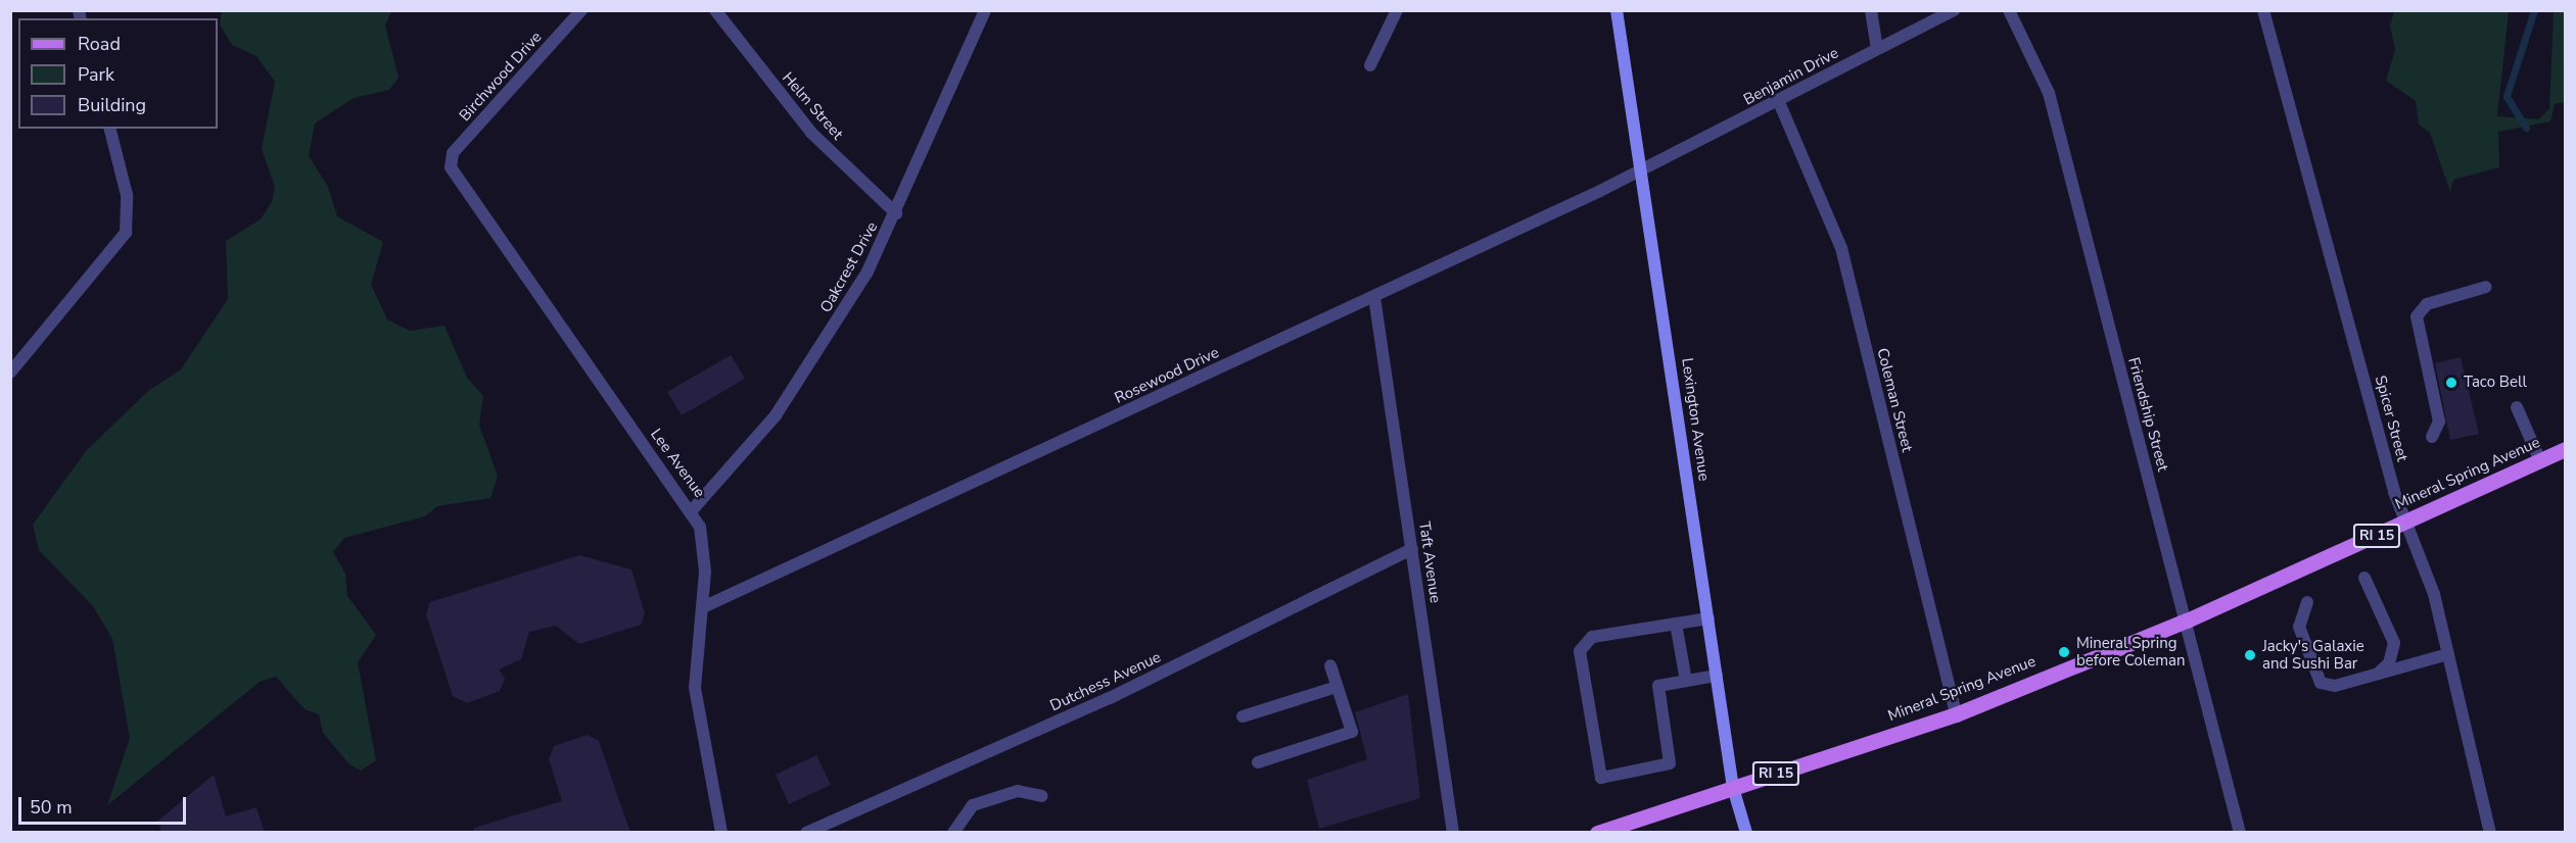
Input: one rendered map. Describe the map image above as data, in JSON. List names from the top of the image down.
{
  "streets": {
    "main road": ["Mineral Spring Avenue", "RI 15"],
    "street": [
      "Birchwood Drive",
      "Benjamin Drive",
      "Helm Street",
      "Oakcrest Drive",
      "Rosewood Drive",
      "Coleman Street",
      "Friendship Street",
      "Spicer Street",
      "Lexington Avenue",
      "Lee Avenue",
      "Taft Avenue",
      "Dutchess Avenue"
    ]
  },
  "crossings": [
    ["Birchwood Drive", "Lee Avenue"],
    ["Benjamin Drive", "Rosewood Drive"],
    ["Benjamin Drive", "Coleman Street"],
    ["Benjamin Drive", "Lexington Avenue"],
    ["Helm Street", "Oakcrest Drive"],
    ["Oakcrest Drive", "Lee Avenue"],
    ["Rosewood Drive", "Lexington Avenue"],
    ["Rosewood Drive", "Lee Avenue"],
    ["Rosewood Drive", "Taft Avenue"],
    ["Coleman Street", "Mineral Spring Avenue"],
    ["Friendship Street", "Mineral Spring Avenue"],
    ["Spicer Street", "Mineral Spring Avenue"],
    ["Lexington Avenue", "Mineral Spring Avenue"],
    ["Taft Avenue", "Dutchess Avenue"]
  ],
  "places": ["Taco Bell", "Mineral Spring before Coleman", "Jacky's Galaxie and Sushi Bar"],
  "legend": ["Road", "Park", "Building"],
  "scale_bar": "50 m"
}
